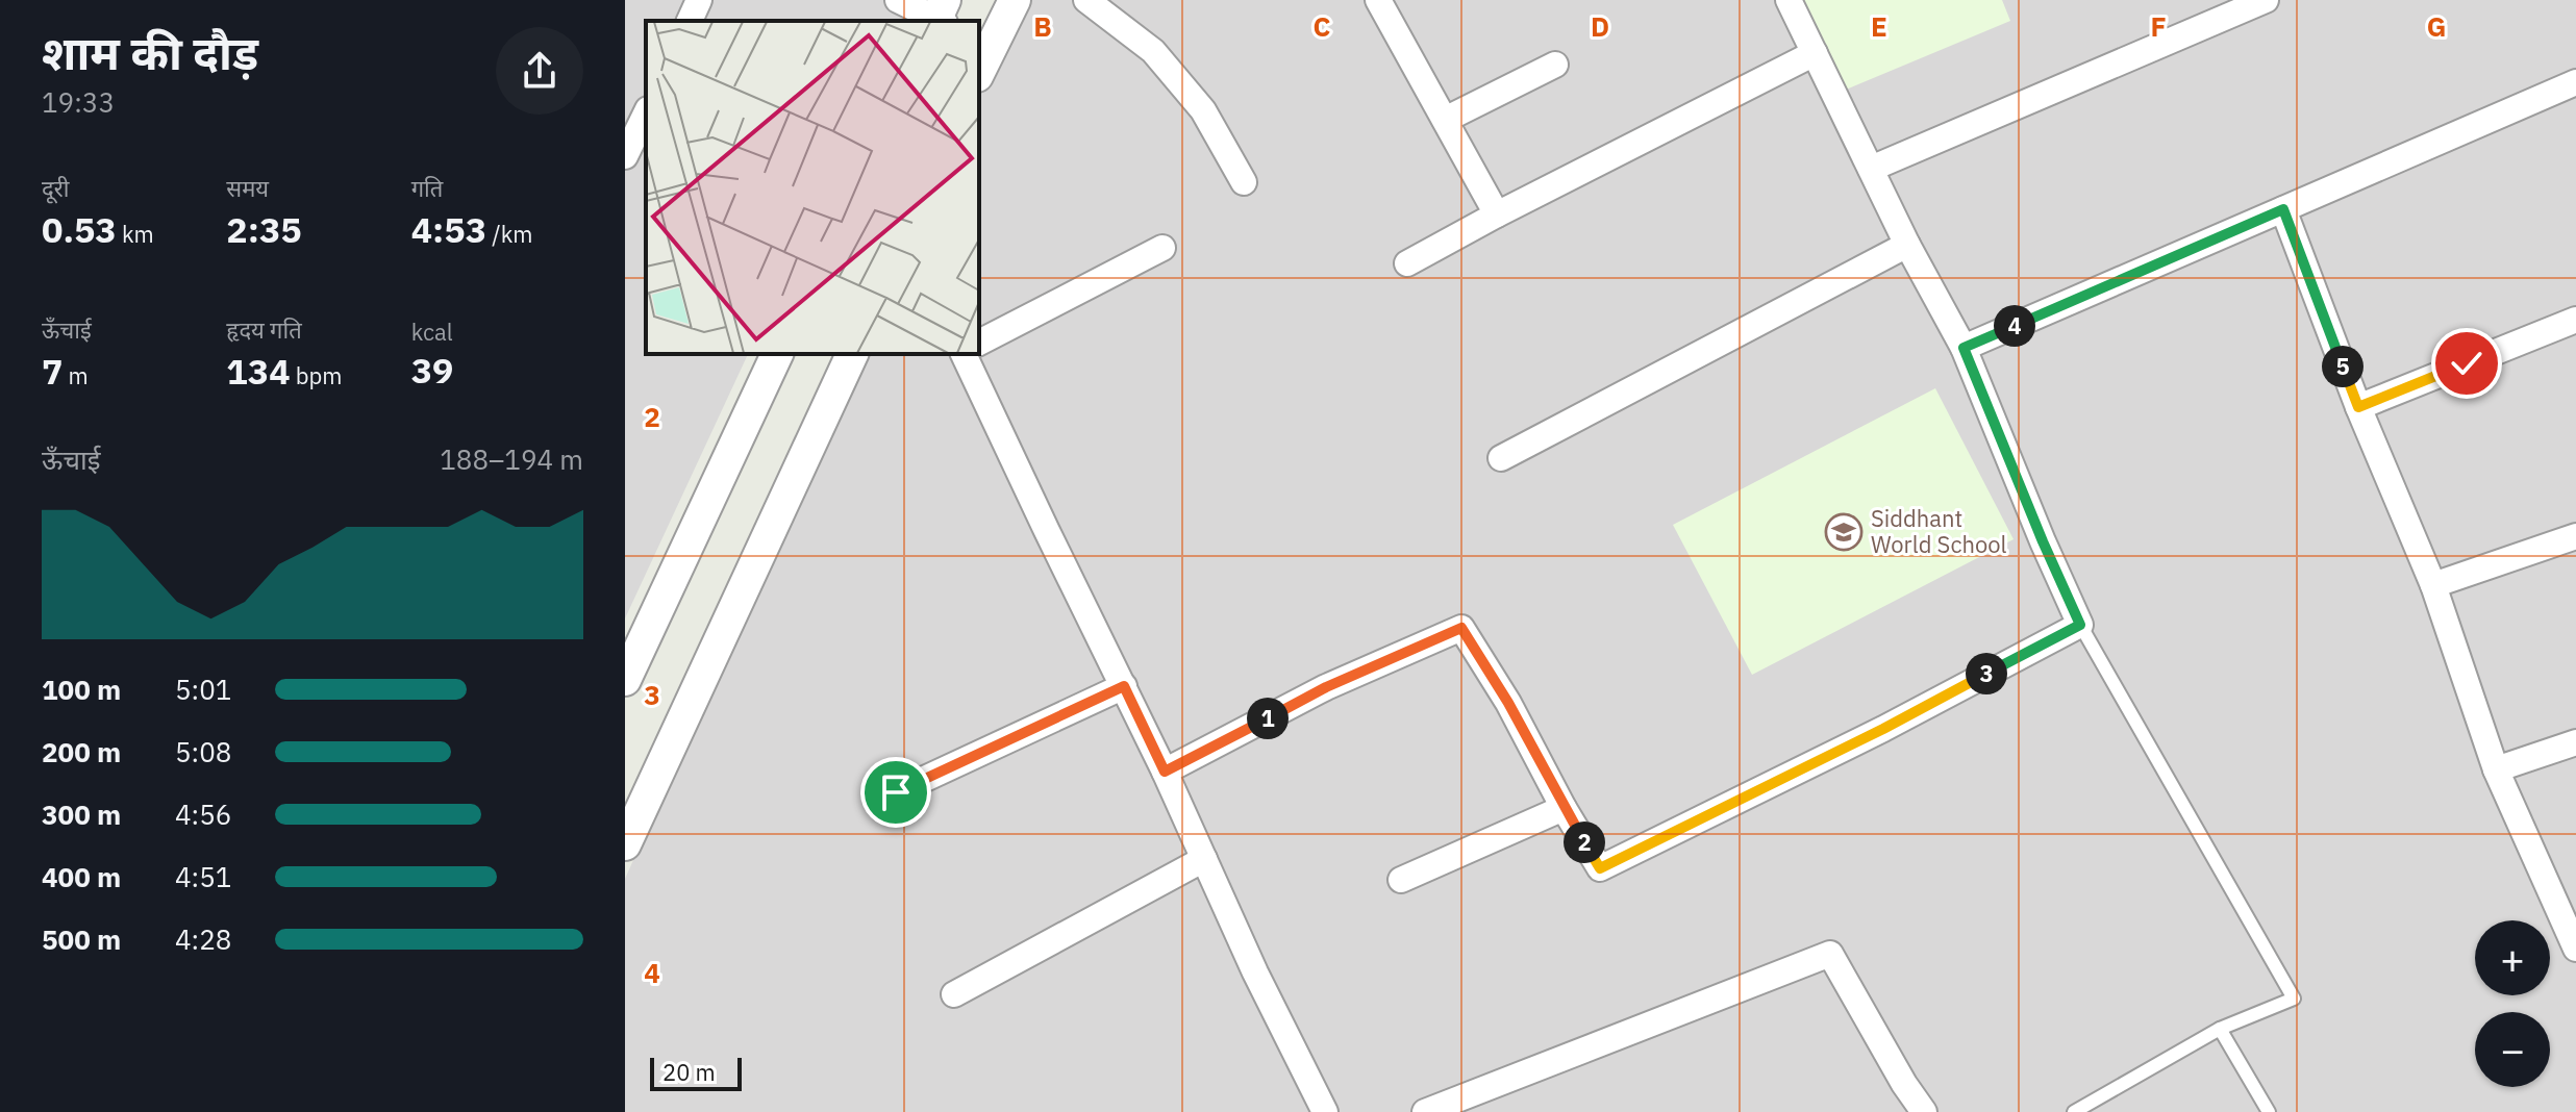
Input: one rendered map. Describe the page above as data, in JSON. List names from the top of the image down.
{
  "places": {
    "school or university": ["Siddhant World School"]
  },
  "scale_bar": "20 m",
  "page": {
    "heading": ["शाम की दौड़", "19:33"],
    "stats": [
      ["दूरी", "0.53 km"],
      ["समय", "2:35"],
      ["गति", "4:53 /km"],
      ["ऊँचाई", "7 m"],
      ["हृदय गति", "134 bpm"],
      ["kcal", "39"]
    ],
    "pins": [
      "4",
      "5",
      "3",
      "1",
      "2"
    ],
    "chart": ["ऊँचाई", "188–194 m"],
    "list": [
      {
        "name": "100 m",
        "note": "5:01"
      },
      {
        "name": "200 m",
        "note": "5:08"
      },
      {
        "name": "300 m",
        "note": "4:56"
      },
      {
        "name": "400 m",
        "note": "4:51"
      },
      {
        "name": "500 m",
        "note": "4:28"
      }
    ],
    "map_buttons": ["+", "−"],
    "scale": "20 m"
  },
  "grid": {
    "columns": [
      "B",
      "C",
      "D",
      "E",
      "F",
      "G"
    ],
    "rows": ["2", "3", "4"]
  }
}
